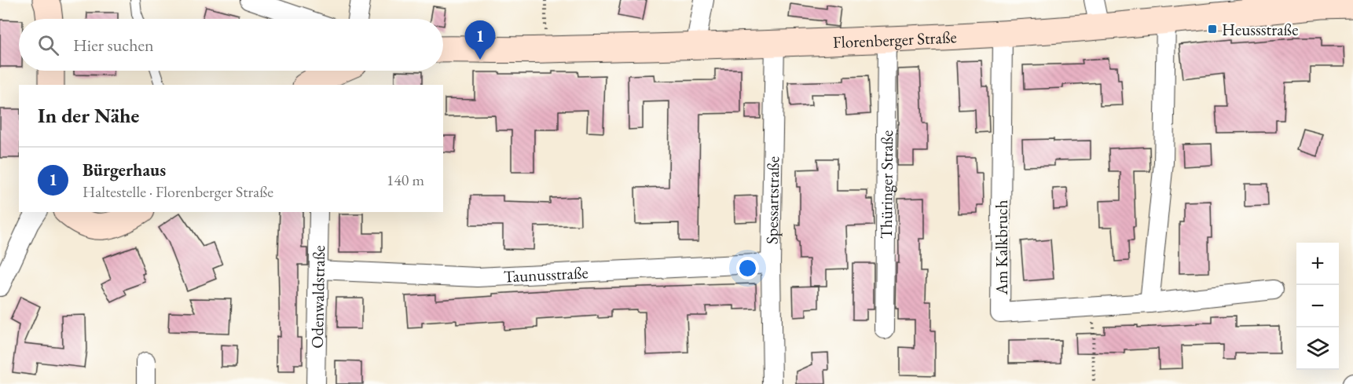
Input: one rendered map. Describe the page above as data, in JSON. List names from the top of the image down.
{
  "streets": {
    "street": [
      "Florenberger Straße",
      "Thüringer Straße",
      "Spessartstraße",
      "Am Kalkbruch",
      "Taunusstraße",
      "Odenwaldstraße"
    ]
  },
  "crossings": [
    ["Florenberger Straße", "Thüringer Straße"],
    ["Florenberger Straße", "Spessartstraße"],
    ["Florenberger Straße", "Am Kalkbruch"],
    ["Spessartstraße", "Taunusstraße"],
    ["Taunusstraße", "Odenwaldstraße"]
  ],
  "places": {
    "transit": ["Heussstraße"]
  },
  "page": {
    "search": "Hier suchen",
    "pins": "1",
    "heading": "In der Nähe",
    "list": [
      {
        "mark": "1",
        "name": "Bürgerhaus",
        "note": "Haltestelle · Florenberger Straße",
        "value": "140 m"
      }
    ],
    "map_buttons": ["+", "−"]
  }
}
